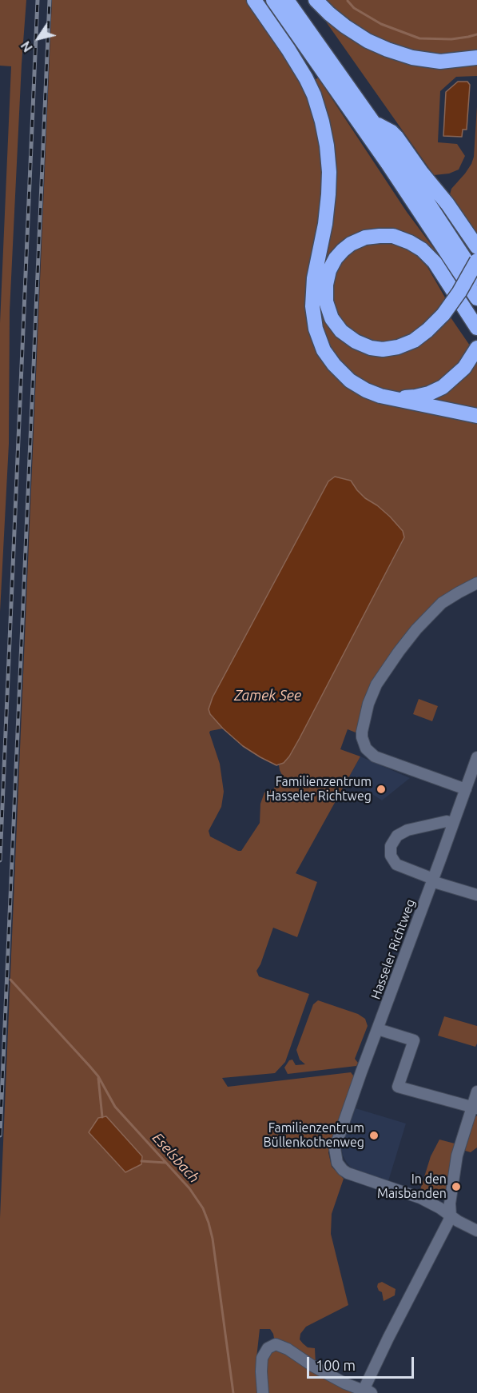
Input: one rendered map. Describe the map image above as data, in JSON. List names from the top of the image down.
{
  "streets": {
    "street": ["Hasseler Richtweg"]
  },
  "water": ["Zamek See", "Eselsbach"],
  "places": ["Familienzentrum Hasseler Richtweg", "Familienzentrum Büllenkothenweg", "In den Maisbanden"],
  "scale_bar": "100 m",
  "north": "bottom left"
}
